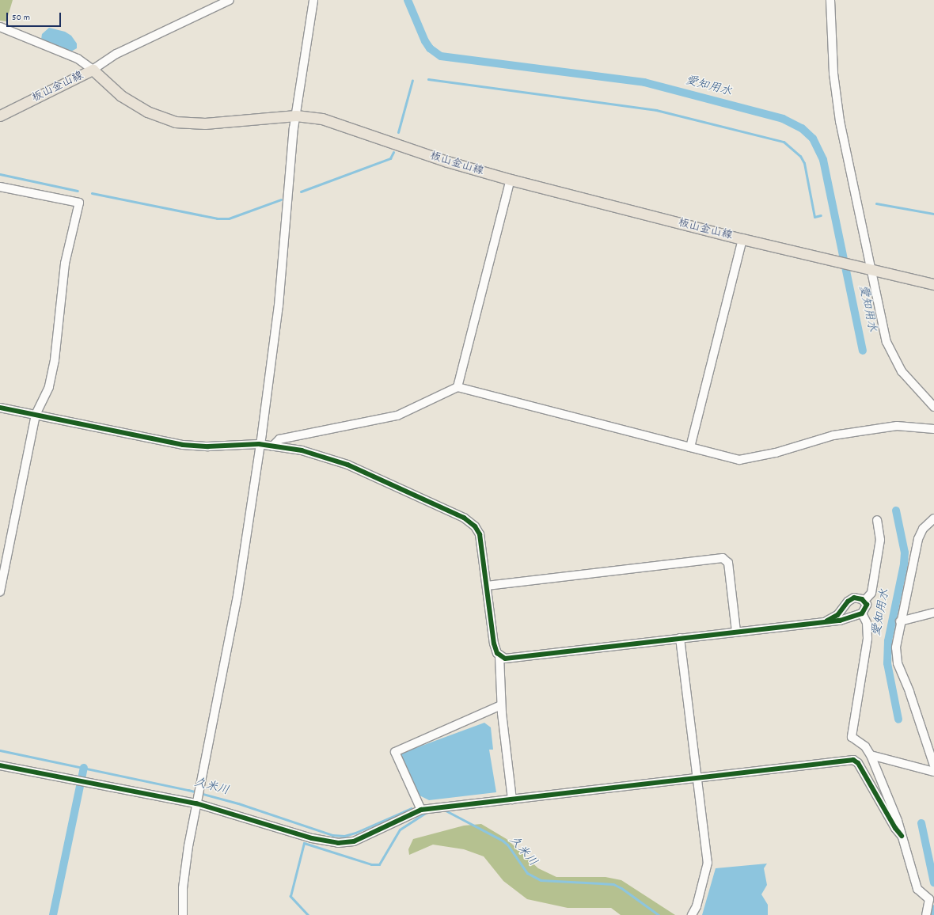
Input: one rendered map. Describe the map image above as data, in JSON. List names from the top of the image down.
{
  "streets": {
    "main road": ["板山金山線"]
  },
  "water": ["愛知用水", "久米川"],
  "scale_bar": "50 m"
}
